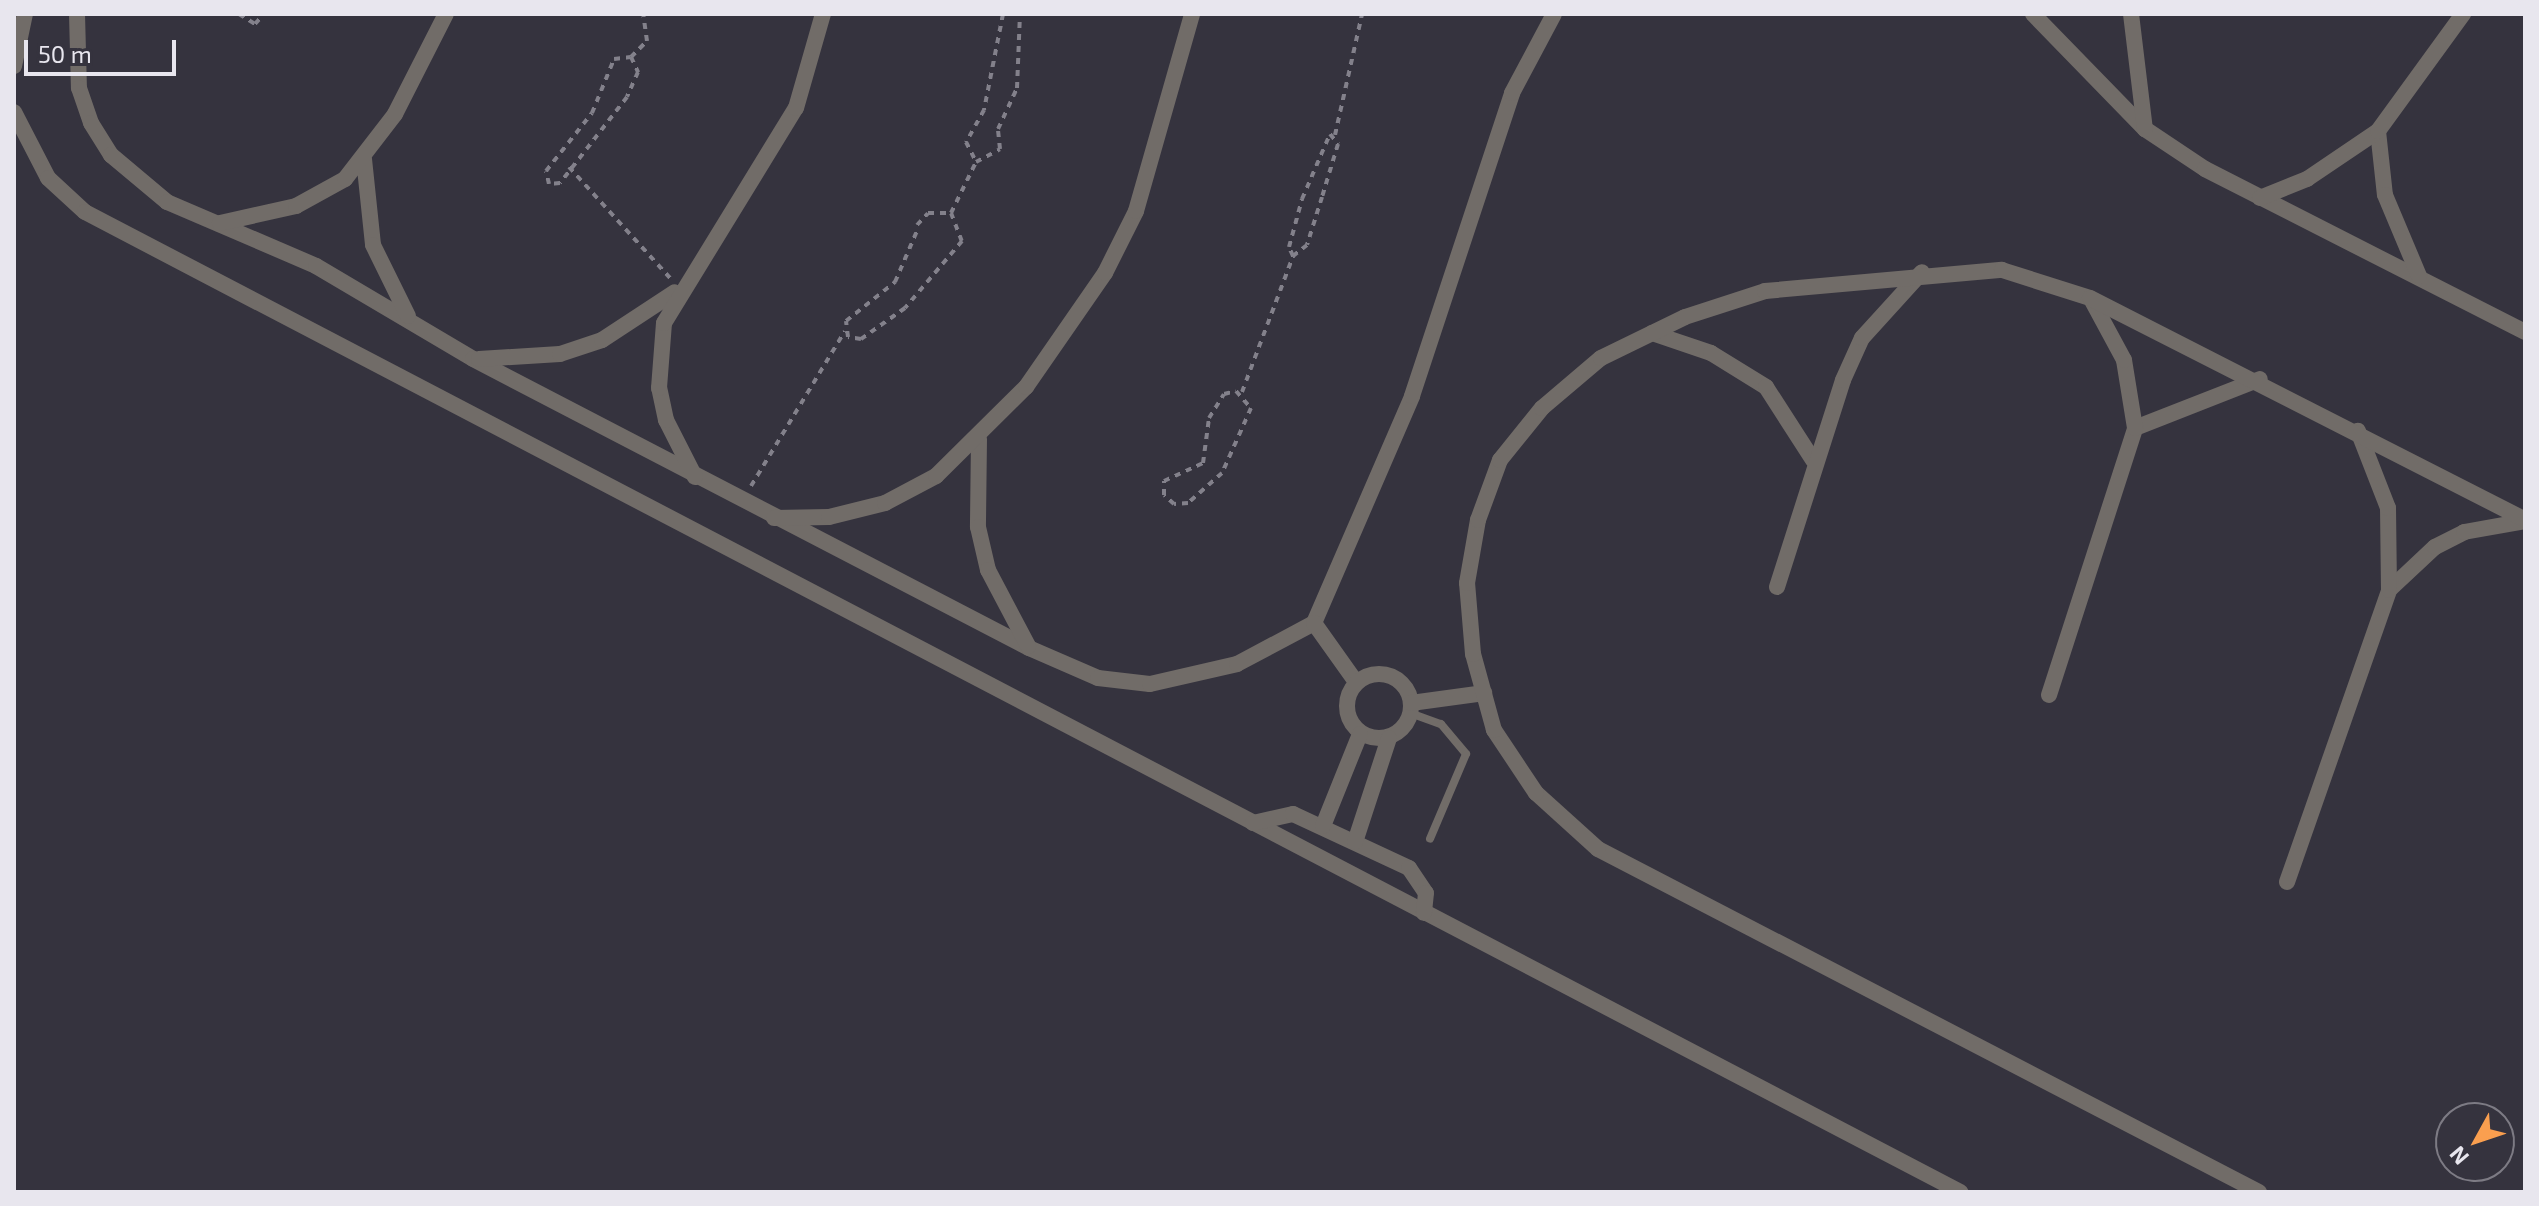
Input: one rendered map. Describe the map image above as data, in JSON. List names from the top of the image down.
{
  "scale_bar": "50 m",
  "north": "bottom left"
}
